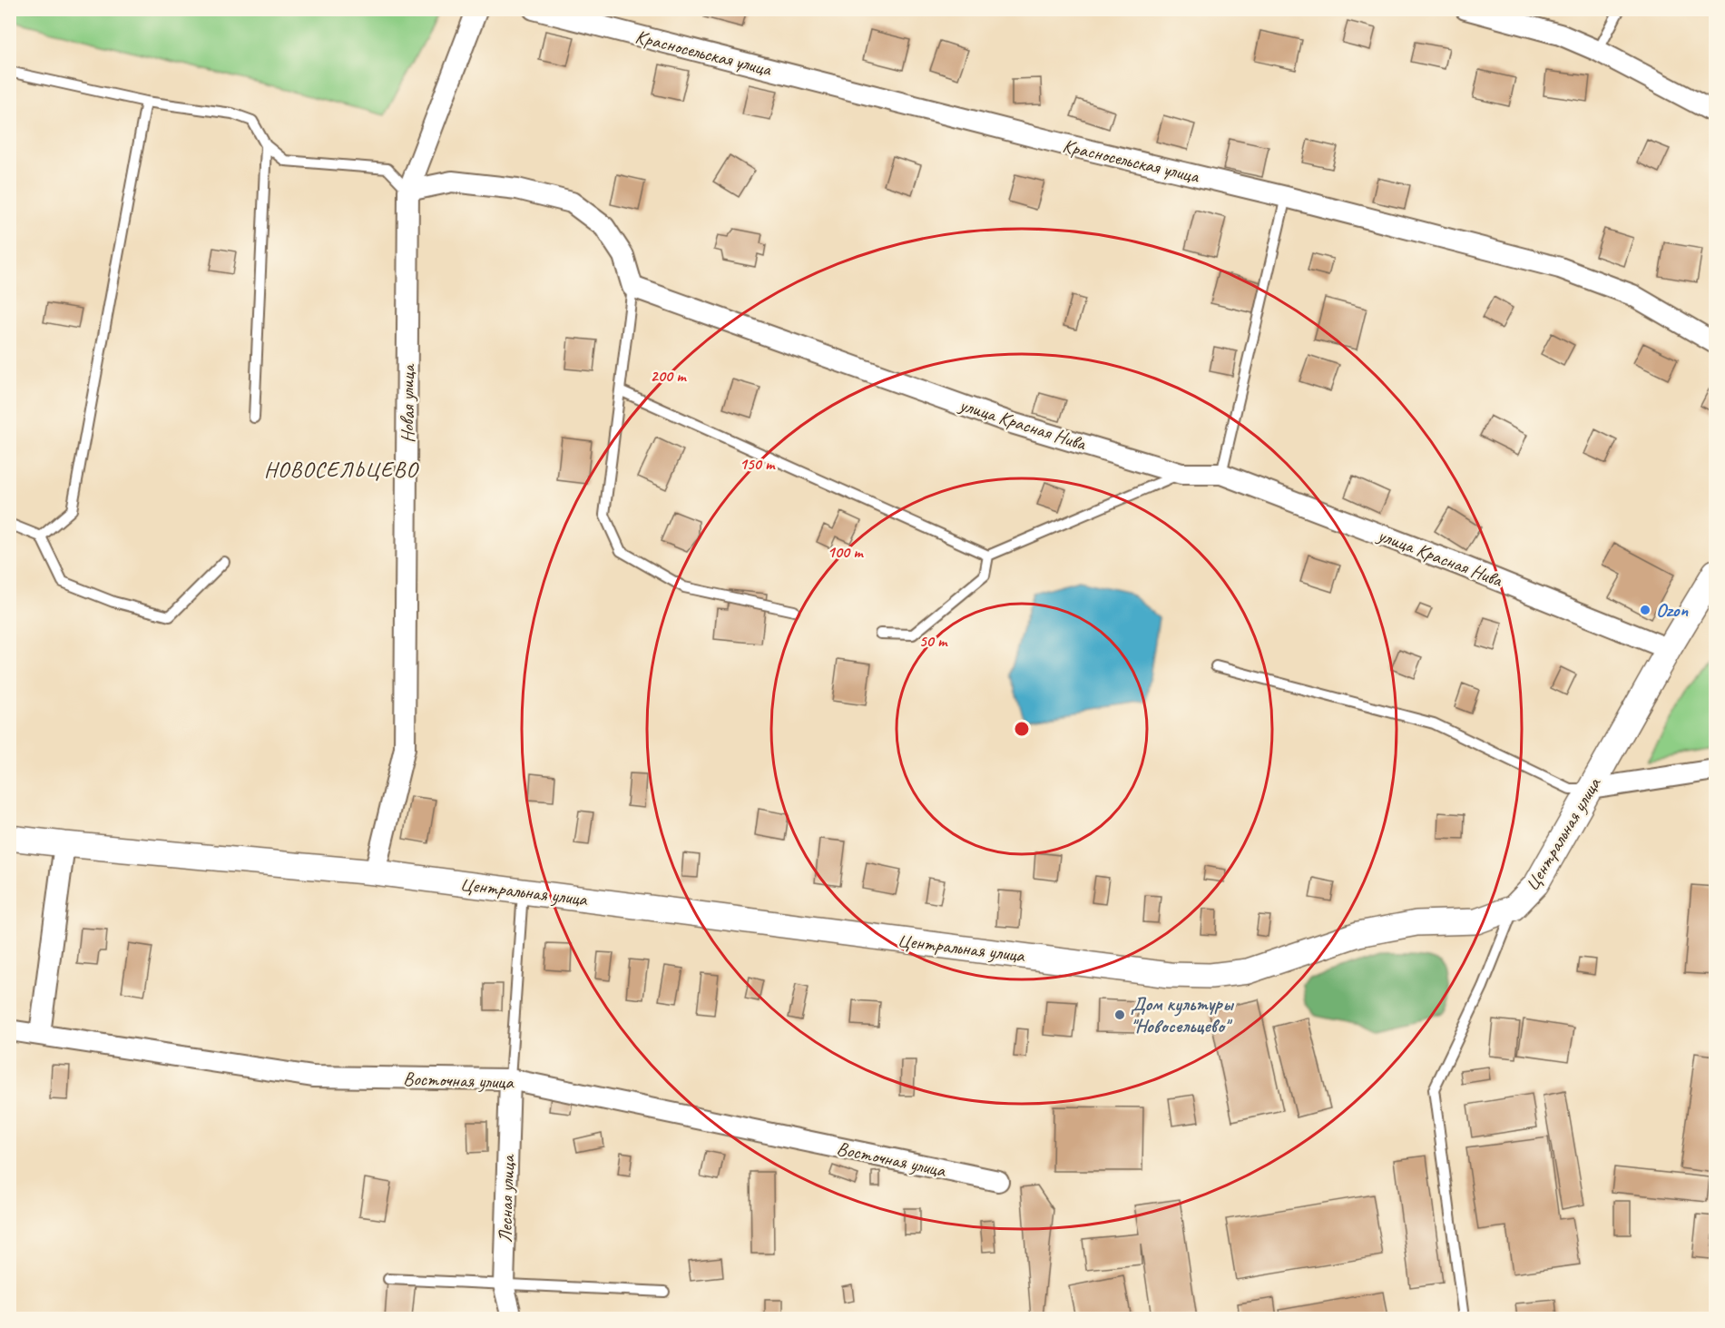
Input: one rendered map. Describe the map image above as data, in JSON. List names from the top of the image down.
{
  "streets": {
    "street": [
      "Красносельская улица",
      "Новая улица",
      "улица Красная Нива",
      "Центральная улица",
      "Восточная улица",
      "Лесная улица"
    ]
  },
  "crossings": [
    ["Новая улица", "Центральная улица"],
    ["улица Красная Нива", "Центральная улица"],
    ["Восточная улица", "Лесная улица"]
  ],
  "districts": ["НОВОСЕЛЬЦЕВО"],
  "places": ["Ozon", "Дом культуры \"Новосельцево\""],
  "rings": [
    "200 m",
    "150 m",
    "100 m",
    "50 m"
  ]
}
